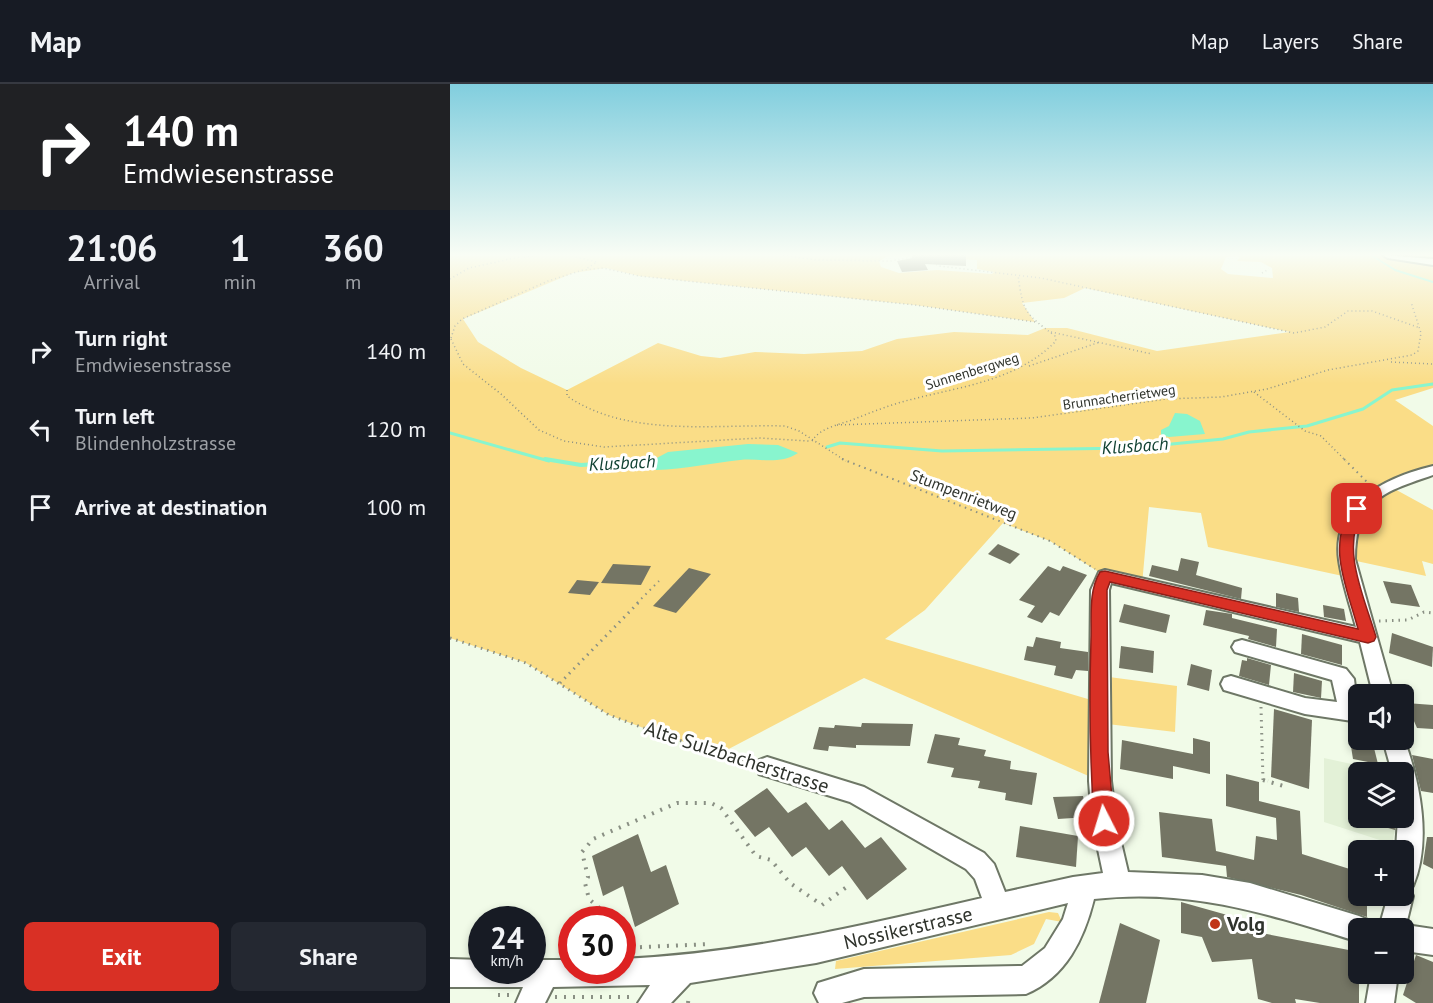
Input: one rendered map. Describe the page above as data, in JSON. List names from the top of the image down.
{
  "streets": {
    "street": ["Alte Sulzbacherstrasse", "Nossikerstrasse"],
    "path": ["Sunnenbergweg", "Brunnacherrietweg", "Stumpenrietweg"]
  },
  "crossings": [
    ["Sunnenbergweg", "Brunnacherrietweg"],
    ["Sunnenbergweg", "Stumpenrietweg"],
    ["Alte Sulzbacherstrasse", "Nossikerstrasse"]
  ],
  "water": ["Klusbach"],
  "places": ["Volg"],
  "page": {
    "header": "Map",
    "nav": ["Map", "Layers", "Share"],
    "turn": ["140 m", "Emdwiesenstrasse"],
    "eta": [
      "21:06",
      "Arrival",
      "1",
      "min",
      "360",
      "m"
    ],
    "list": [
      {
        "name": "Turn right",
        "note": "Emdwiesenstrasse",
        "value": "140 m"
      },
      {
        "name": "Turn left",
        "note": "Blindenholzstrasse",
        "value": "120 m"
      },
      {
        "name": "Arrive at destination",
        "value": "100 m"
      }
    ],
    "map_buttons": ["+", "−"],
    "speed": "24 km/h",
    "limit": "30",
    "buttons": ["Exit", "Share"]
  }
}
